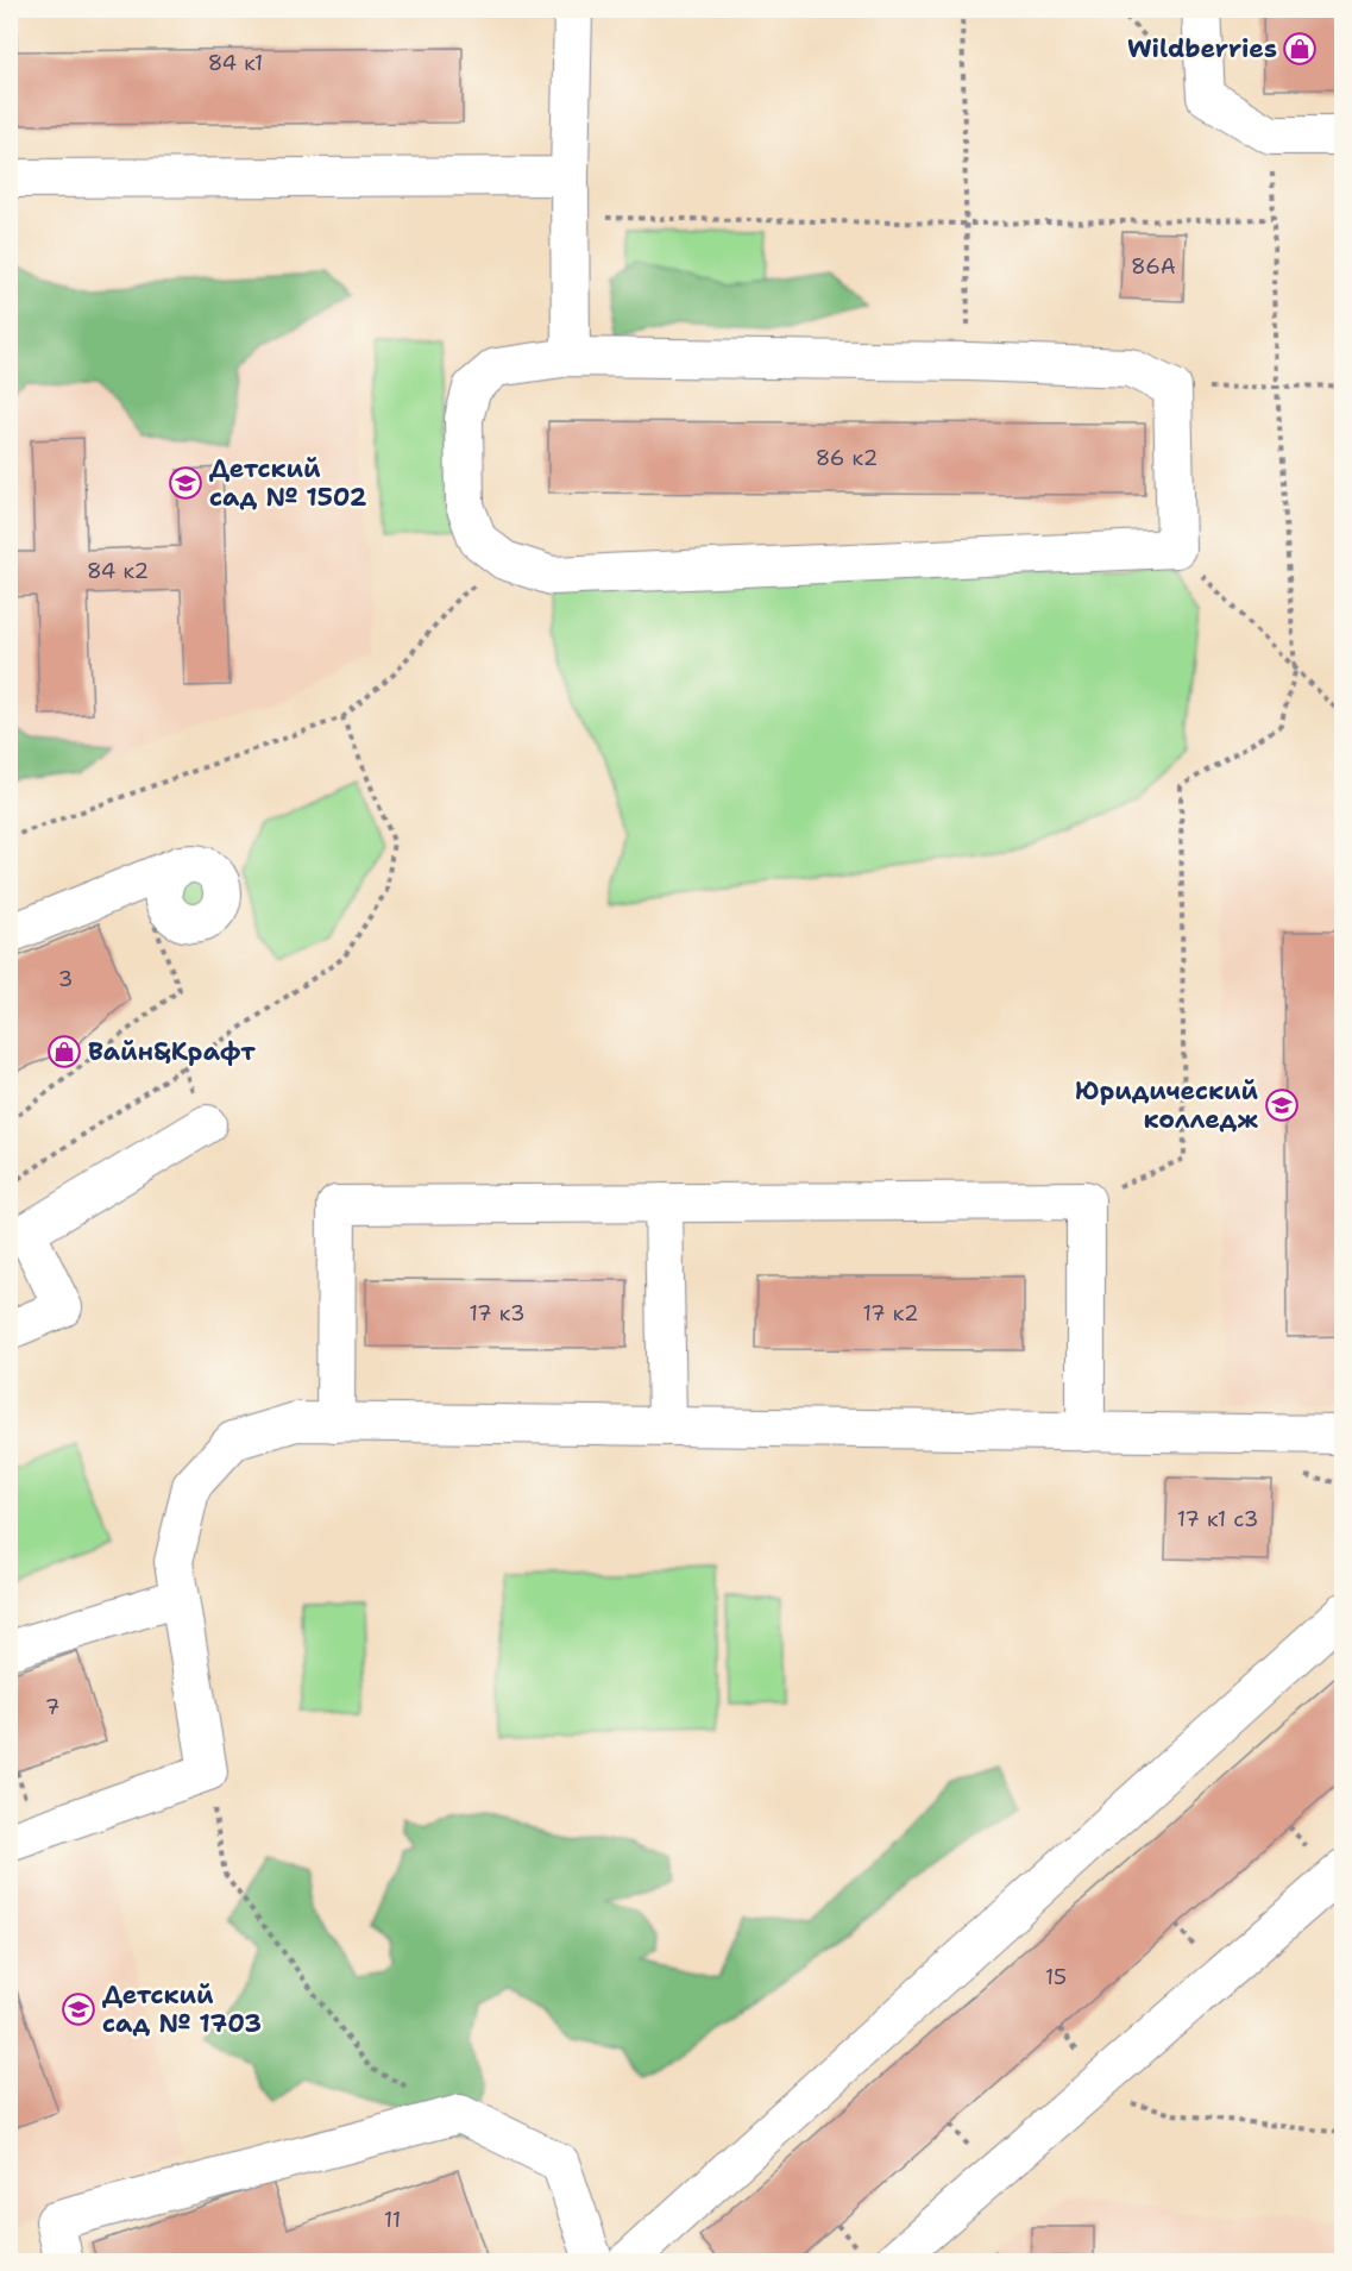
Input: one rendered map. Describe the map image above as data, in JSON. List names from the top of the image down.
{
  "places": {
    "shop": ["Wildberries", "Вайн&Крафт"],
    "school or university": ["Детский сад № 1502", "Юридический колледж", "Детский сад № 1703"]
  },
  "house_numbers": [
    "84 к1",
    "86А",
    "86 к2",
    "84 к2",
    "3",
    "17 к3",
    "17 к2",
    "17 к1 с3",
    "7",
    "15",
    "11"
  ]
}
